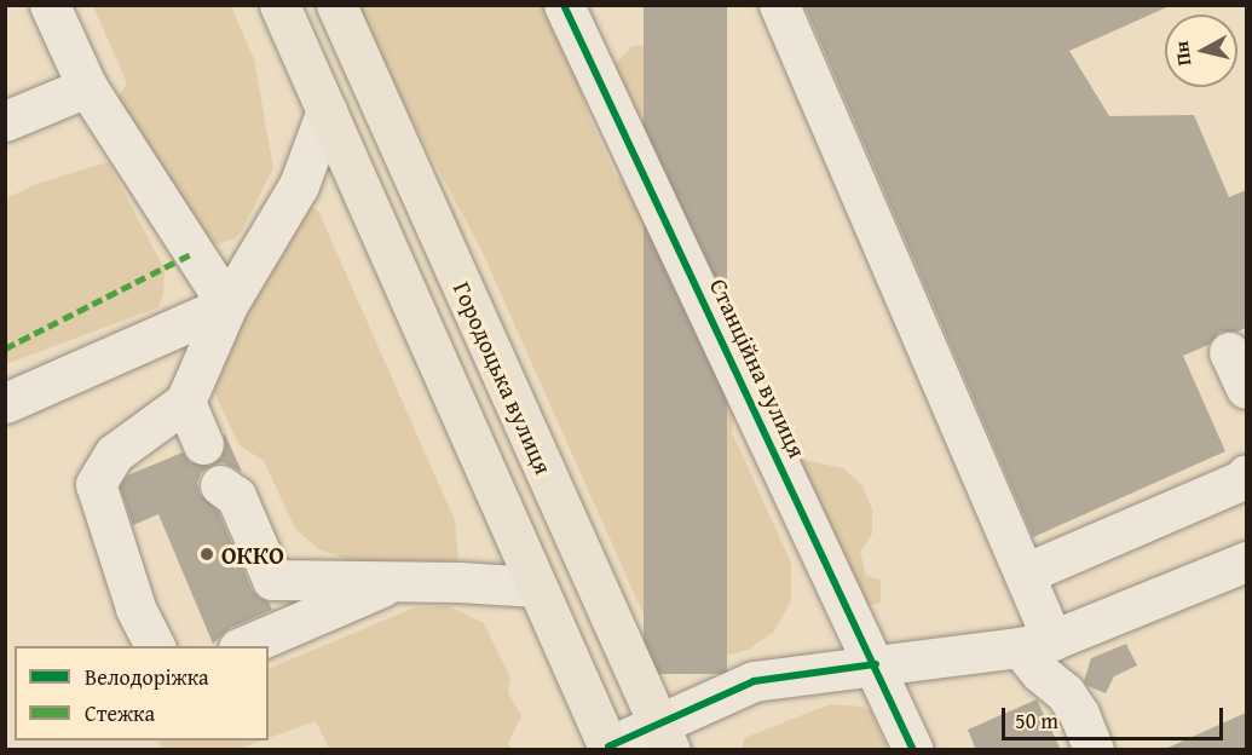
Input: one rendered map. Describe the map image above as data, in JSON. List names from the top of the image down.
{
  "streets": {
    "main road": ["Городоцька вулиця"],
    "street": ["Станційна вулиця"]
  },
  "places": ["ОККО"],
  "legend": ["Велодоріжка", "Стежка"],
  "scale_bar": "50 m",
  "north": "left"
}
